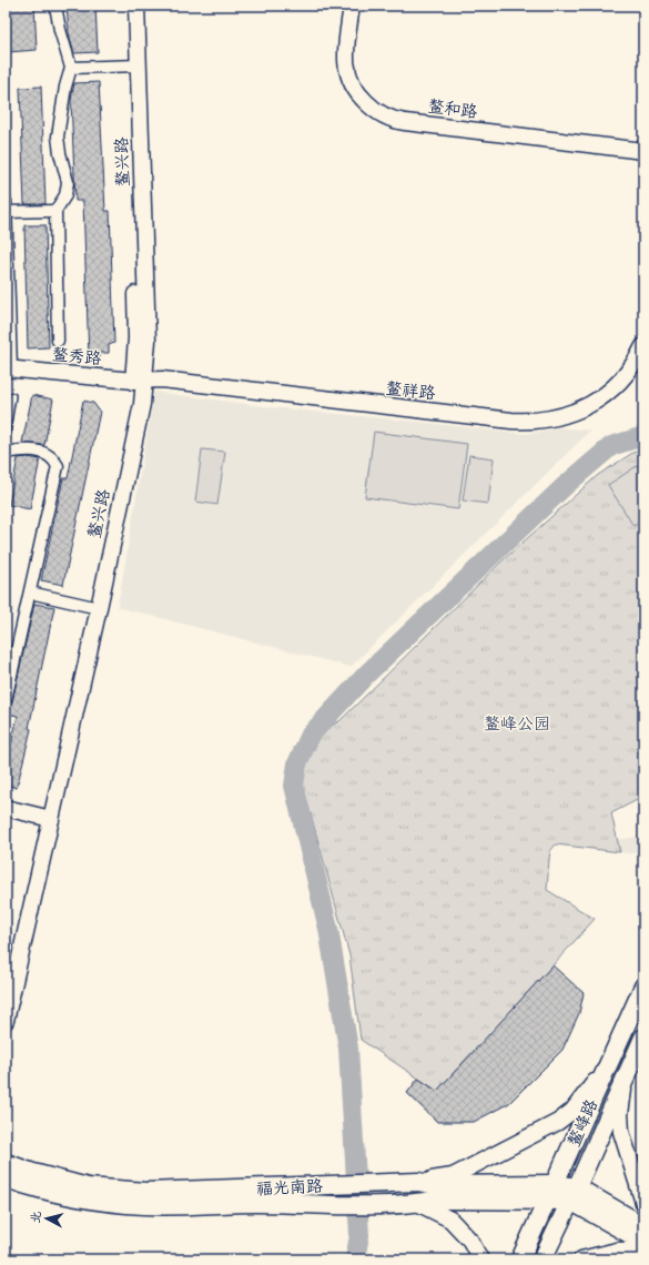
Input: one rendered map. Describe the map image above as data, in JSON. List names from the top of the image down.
{
  "streets": {
    "main road": [
      "鳌和路",
      "鳌兴路",
      "鳌秀路",
      "鳌祥路",
      "鳌峰路",
      "福光南路"
    ]
  },
  "crossings": [
    ["鳌兴路", "鳌秀路"],
    ["鳌兴路", "鳌祥路"],
    ["鳌秀路", "鳌祥路"],
    ["鳌峰路", "福光南路"]
  ],
  "parks": ["鳌峰公园"],
  "north": "left"
}
